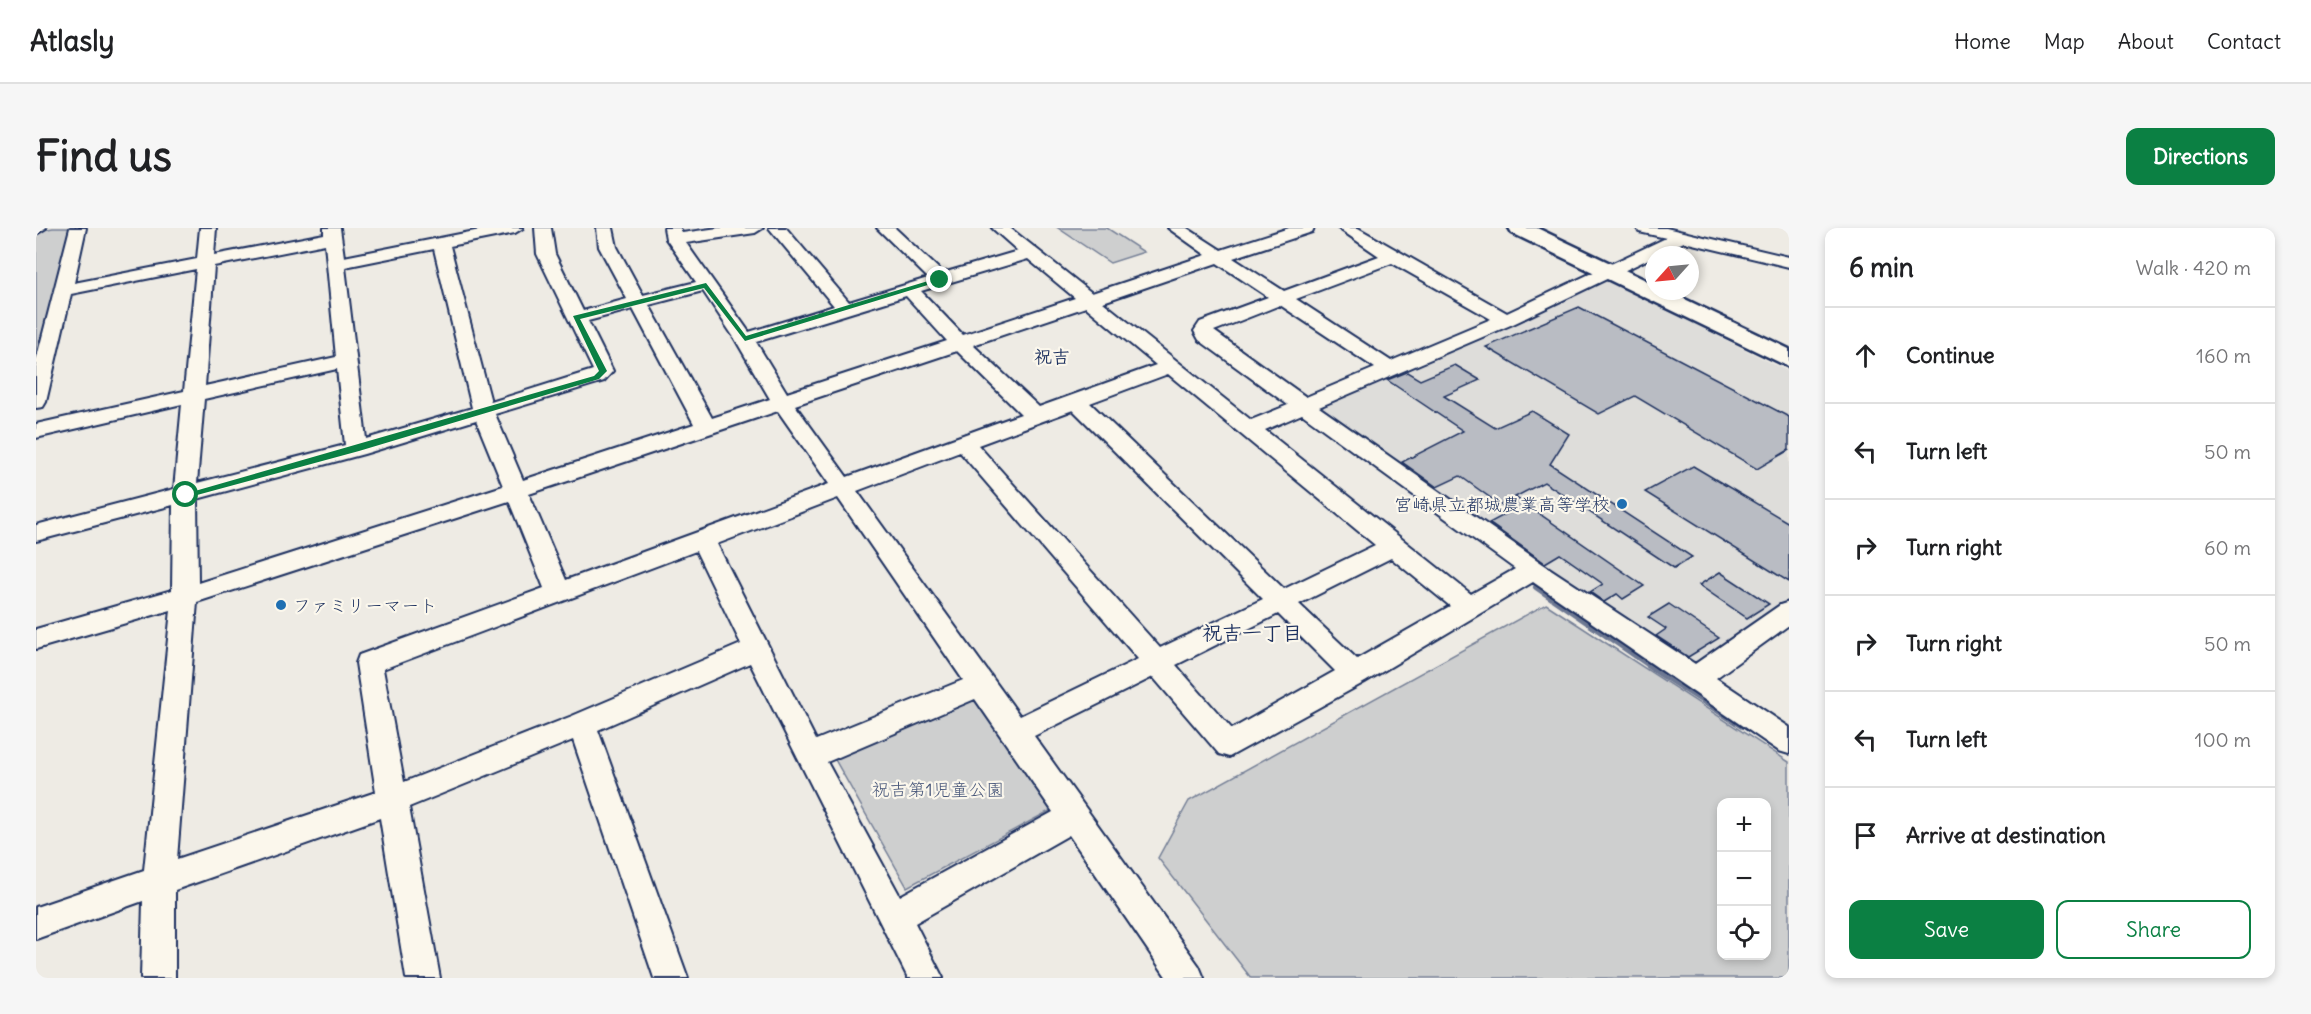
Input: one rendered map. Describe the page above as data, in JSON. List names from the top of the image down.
{
  "districts": ["祝吉", "祝吉一丁目"],
  "parks": ["祝吉第1児童公園"],
  "places": ["宮崎県立都城農業高等学校", "ファミリーマート"],
  "north": "bottom left",
  "page": {
    "header": "Atlasly",
    "nav": [
      "Home",
      "Map",
      "About",
      "Contact"
    ],
    "buttons": [
      "Directions",
      ["Save", "Share"]
    ],
    "title": "Find us",
    "heading": ["6 min", "Walk · 420 m"],
    "list": [
      ["Continue", "160 m"],
      ["Turn left", "50 m"],
      ["Turn right", "60 m"],
      ["Turn right", "50 m"],
      ["Turn left", "100 m"],
      "Arrive at destination"
    ],
    "map_buttons": ["+", "−"]
  }
}
